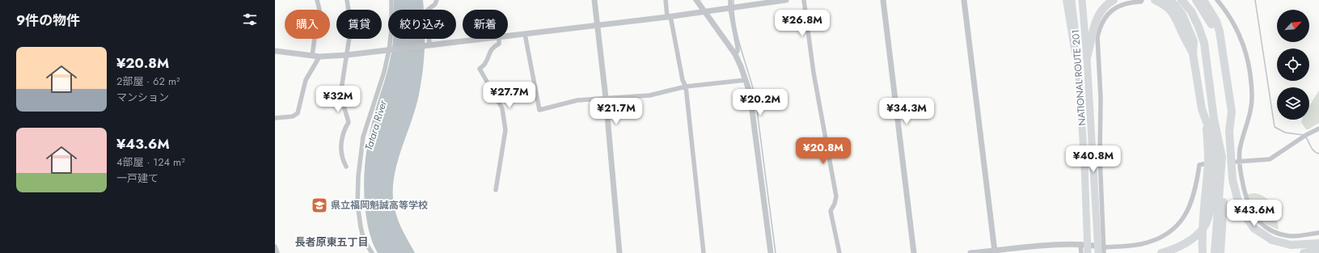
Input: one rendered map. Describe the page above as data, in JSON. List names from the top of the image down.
{
  "streets": {
    "highway": ["NATIONAL ROUTE 201"]
  },
  "districts": ["長者原東五丁目"],
  "water": ["Tatara River"],
  "places": {
    "school or university": ["県立福岡魁誠高等学校"]
  },
  "north": "top right",
  "page": {
    "heading": "9件の物件",
    "price": [
      "¥26.8M",
      "¥27.7M",
      "¥32M",
      "¥20.2M",
      "¥21.7M",
      "¥34.3M",
      "¥20.8M",
      "¥40.8M",
      "¥43.6M"
    ],
    "chip": [
      "購入",
      "賃貸",
      "絞り込み",
      "新着"
    ],
    "list": [
      {
        "name": "¥20.8M",
        "note": "2部屋 · 62 m² · マンション"
      },
      {
        "name": "¥43.6M",
        "note": "4部屋 · 124 m² · 一戸建て"
      }
    ]
  }
}
